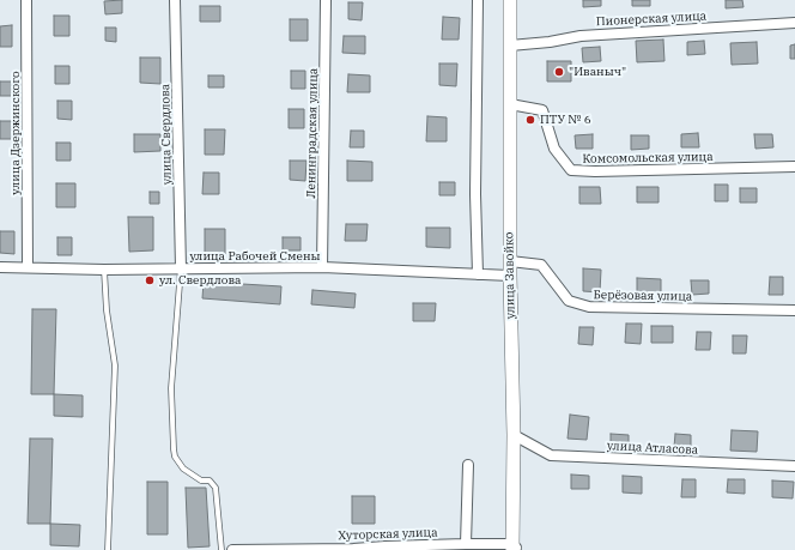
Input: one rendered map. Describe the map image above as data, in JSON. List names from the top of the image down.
{
  "streets": {
    "main road": ["улица Завойко"],
    "street": [
      "Пионерская улица",
      "улица Дзержинского",
      "Ленинградская улица",
      "улица Свердлова",
      "Комсомольская улица",
      "улица Рабочей Смены",
      "Берёзовая улица",
      "улица Атласова",
      "Хуторская улица"
    ]
  },
  "crossings": [
    ["Пионерская улица", "улица Завойко"],
    ["улица Дзержинского", "улица Рабочей Смены"],
    ["Ленинградская улица", "улица Рабочей Смены"],
    ["улица Свердлова", "улица Рабочей Смены"],
    ["Комсомольская улица", "улица Завойко"],
    ["улица Рабочей Смены", "улица Завойко"],
    ["улица Завойко", "Берёзовая улица"],
    ["улица Завойко", "улица Атласова"],
    ["улица Завойко", "Хуторская улица"]
  ],
  "places": ["\"Иваныч\"", "ПТУ № 6", "ул. Свердлова"]
}
